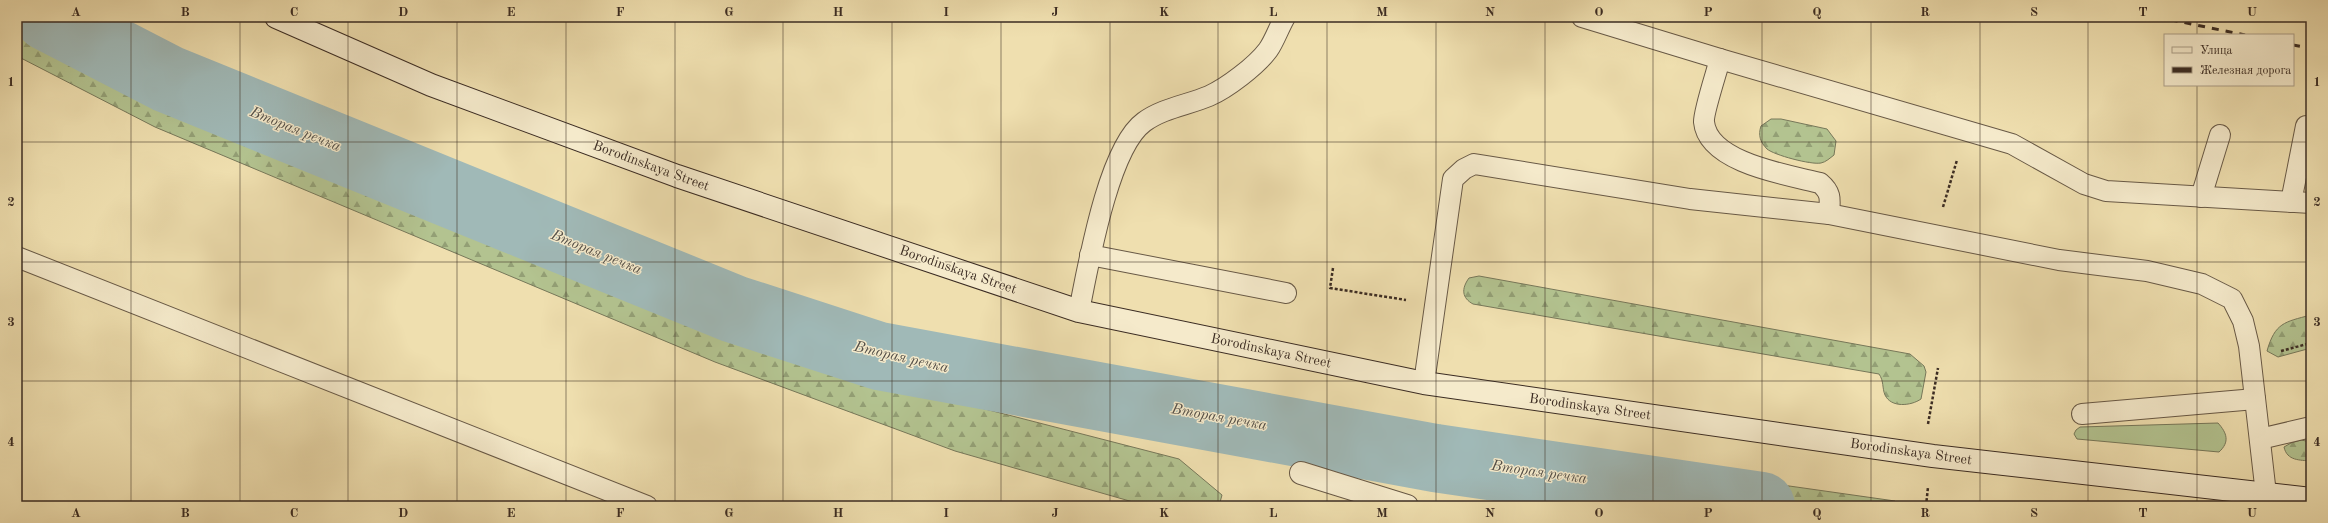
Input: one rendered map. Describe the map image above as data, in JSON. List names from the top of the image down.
{
  "streets": {
    "main road": ["Borodinskaya Street"]
  },
  "water": ["Вторая речка"],
  "legend": ["Улица", "Железная дорога"],
  "grid": {
    "columns": [
      "A",
      "B",
      "C",
      "D",
      "E",
      "F",
      "G",
      "H",
      "I",
      "J",
      "K",
      "L",
      "M",
      "N",
      "O",
      "P",
      "Q",
      "R",
      "S",
      "T",
      "U"
    ],
    "rows": [
      "1",
      "2",
      "3",
      "4"
    ]
  }
}
